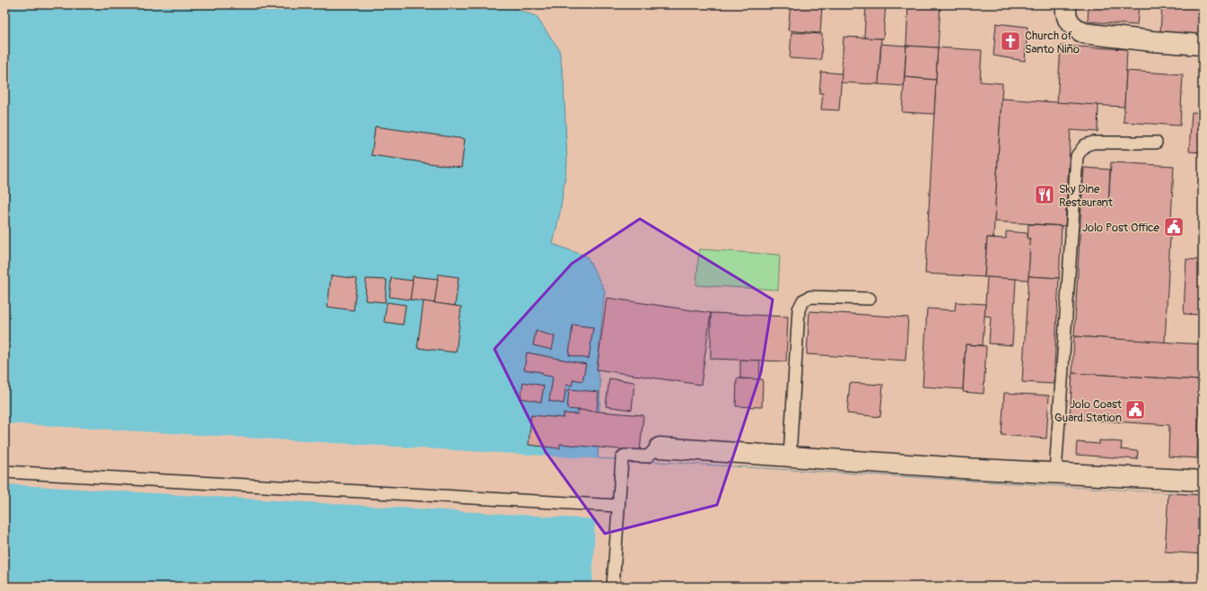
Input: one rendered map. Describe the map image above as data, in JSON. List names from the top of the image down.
{
  "places": {
    "church": ["Church of Santo Niño"],
    "restaurant": ["Sky Dine Restaurant"],
    "public building": ["Jolo Post Office", "Jolo Coast Guard Station"]
  }
}
